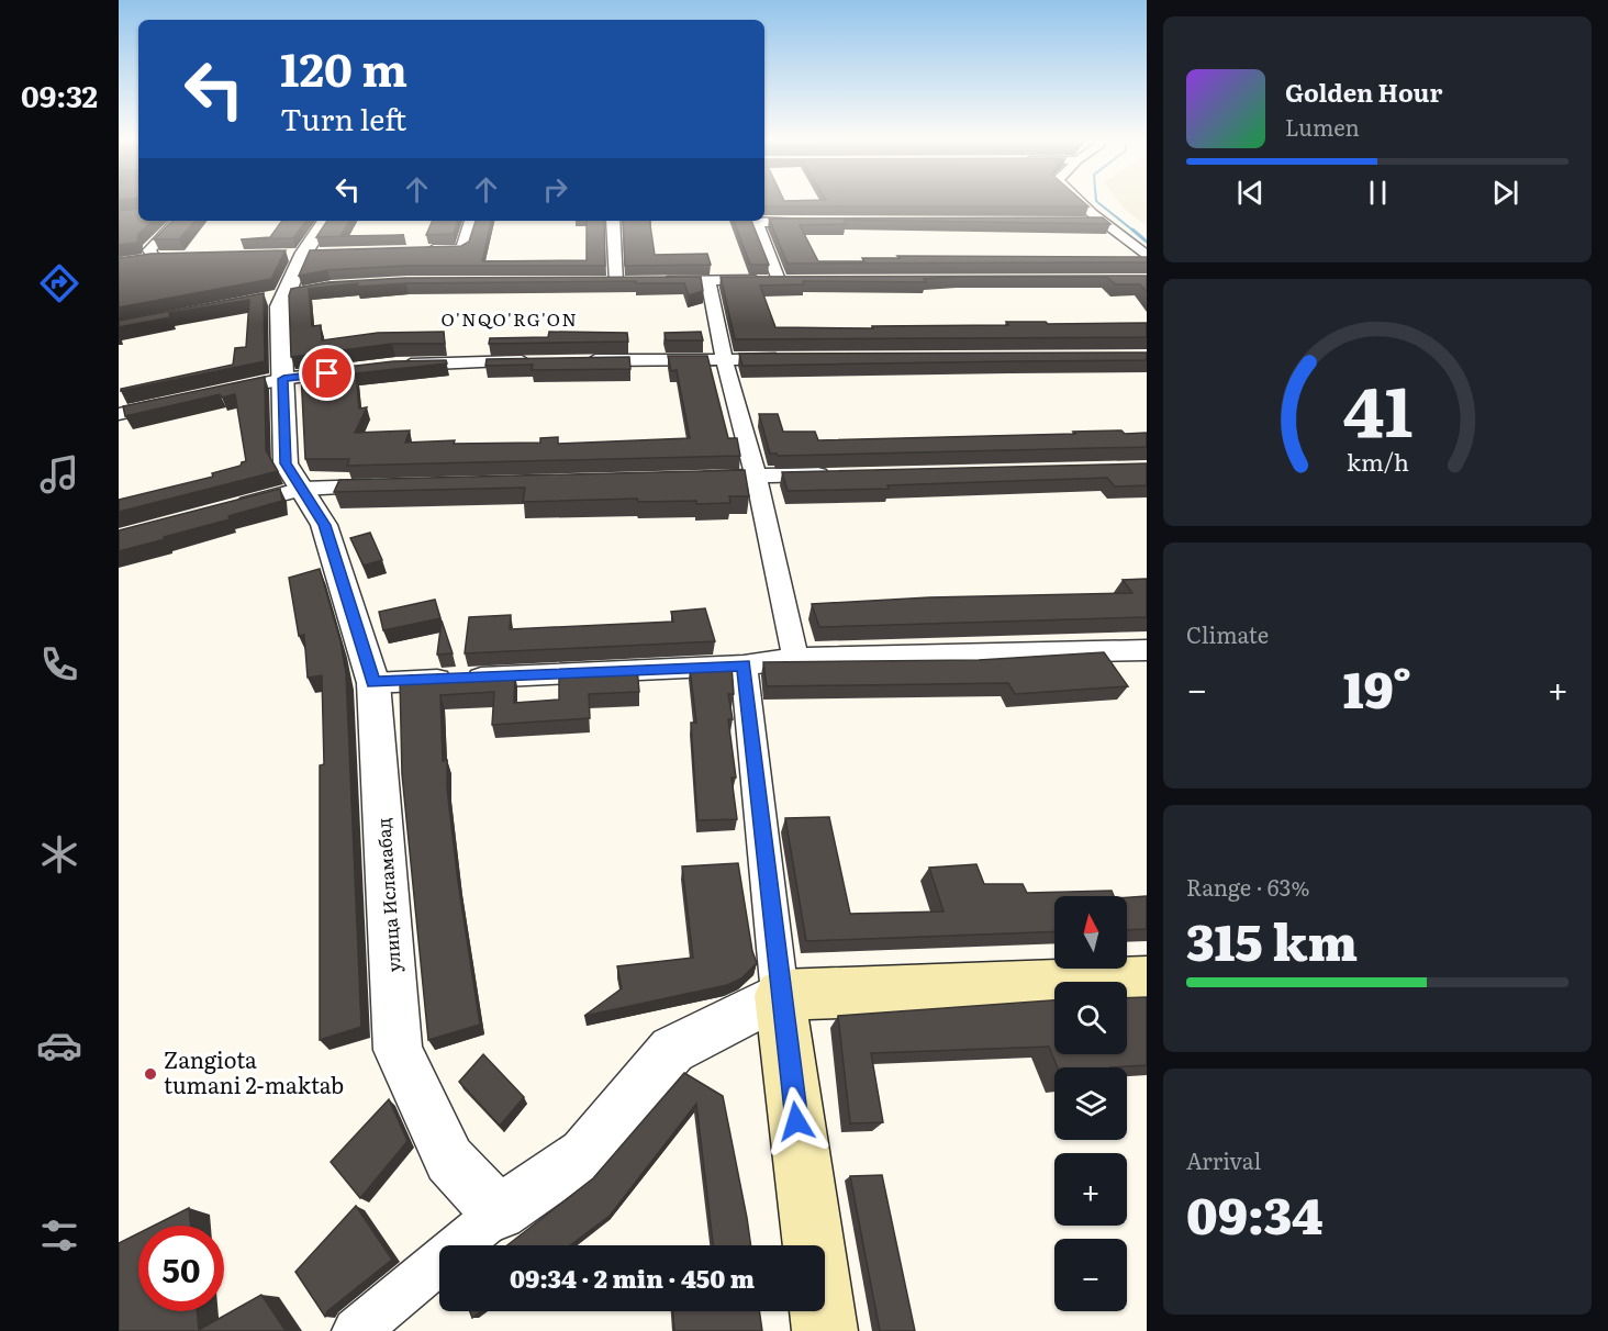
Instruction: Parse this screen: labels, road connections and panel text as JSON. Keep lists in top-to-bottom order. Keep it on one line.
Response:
{"streets":{"street":["улица Исламабад"]},"districts":["O'NQO'RG'ON"],"places":["Zangiota tumani 2-maktab"],"north":"top","page":{"tabs":"09:32","turn":["120 m","Turn left"],"song":["Golden Hour","Lumen"],"tile":["Climate",["Range · 63%","315 km"],["Arrival","09:34"]],"heat":["−","19°","+"],"map_buttons":["+","−"],"limit":"50","trip":"09:34 · 2 min · 450 m","gauge":["41","km/h"]}}
